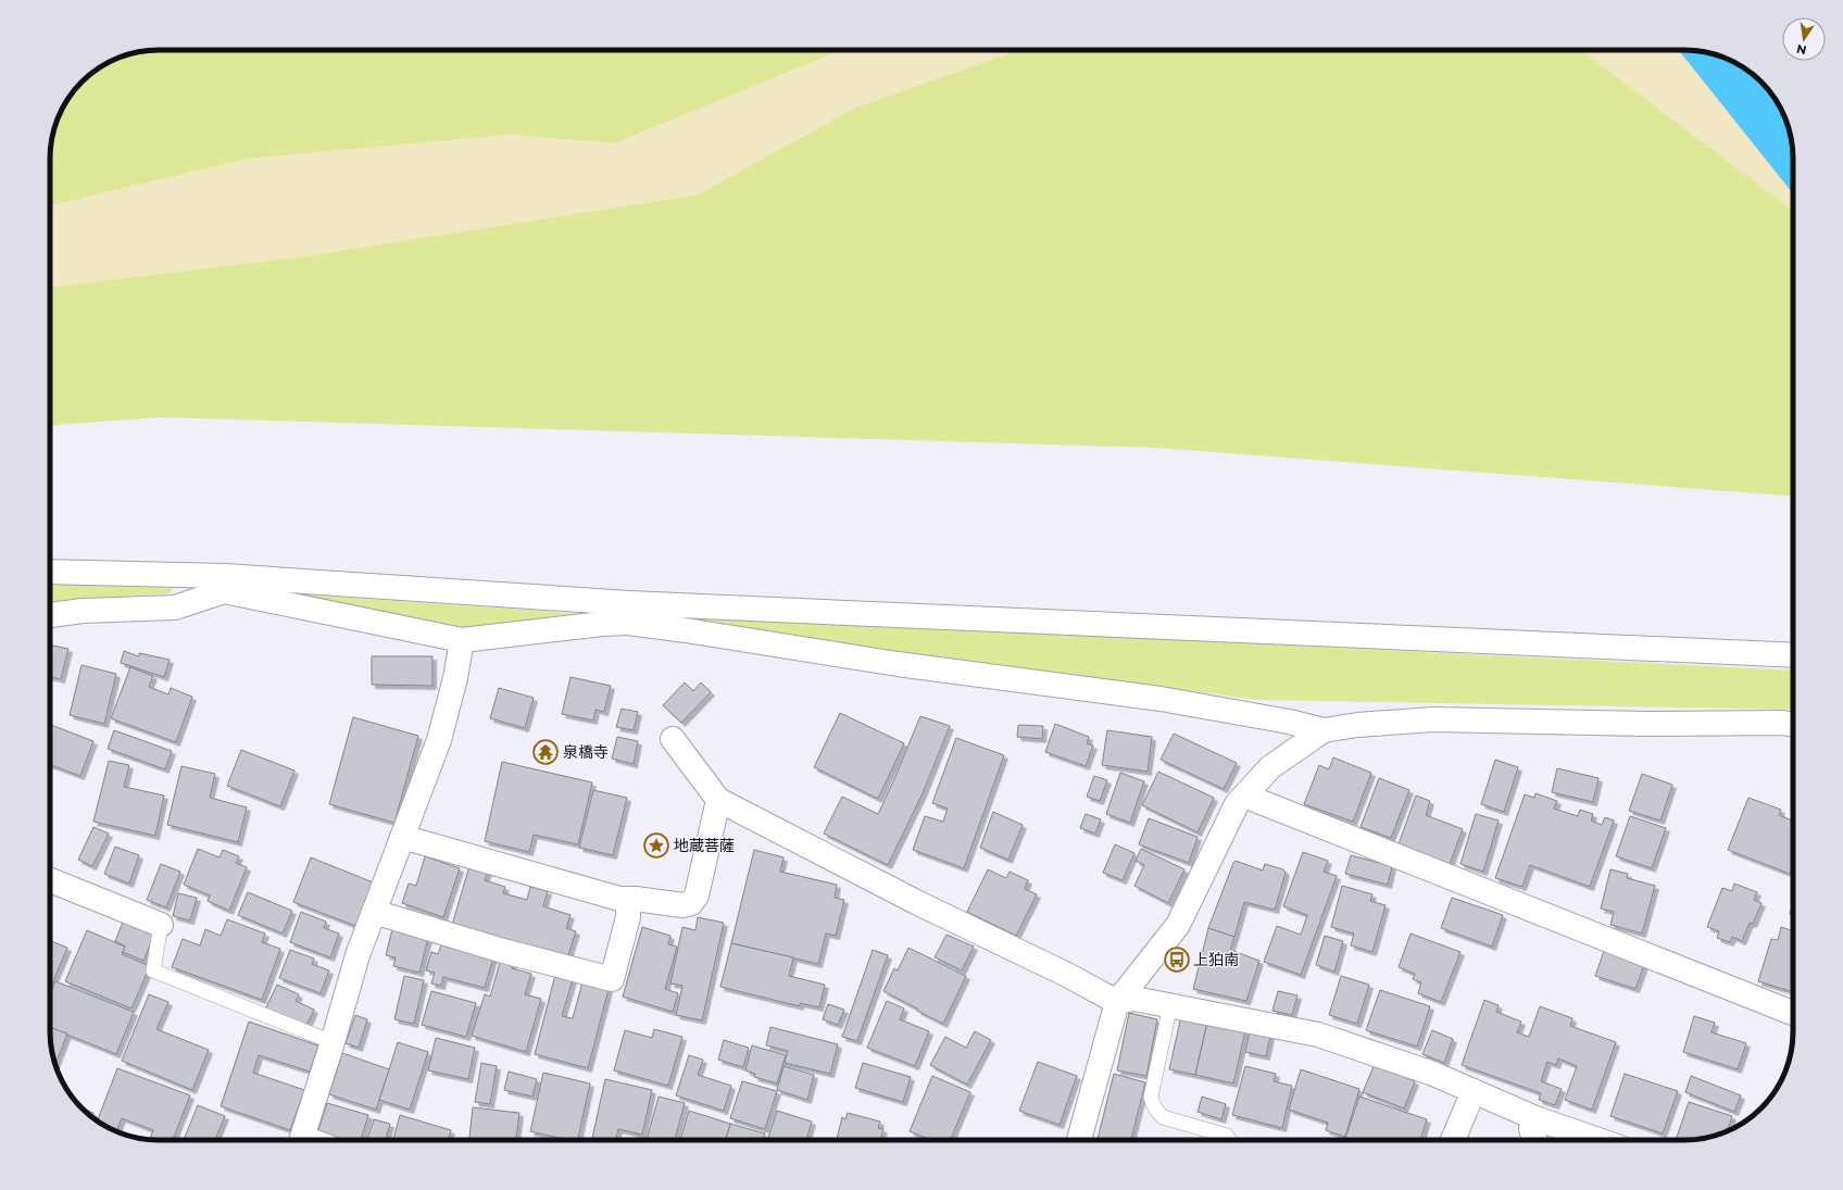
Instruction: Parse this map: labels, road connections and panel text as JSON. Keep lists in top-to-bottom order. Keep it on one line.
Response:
{"places":{"temple":["泉橋寺"],"place":["地蔵菩薩"],"bus stop":["上狛南"]},"north":"bottom"}
